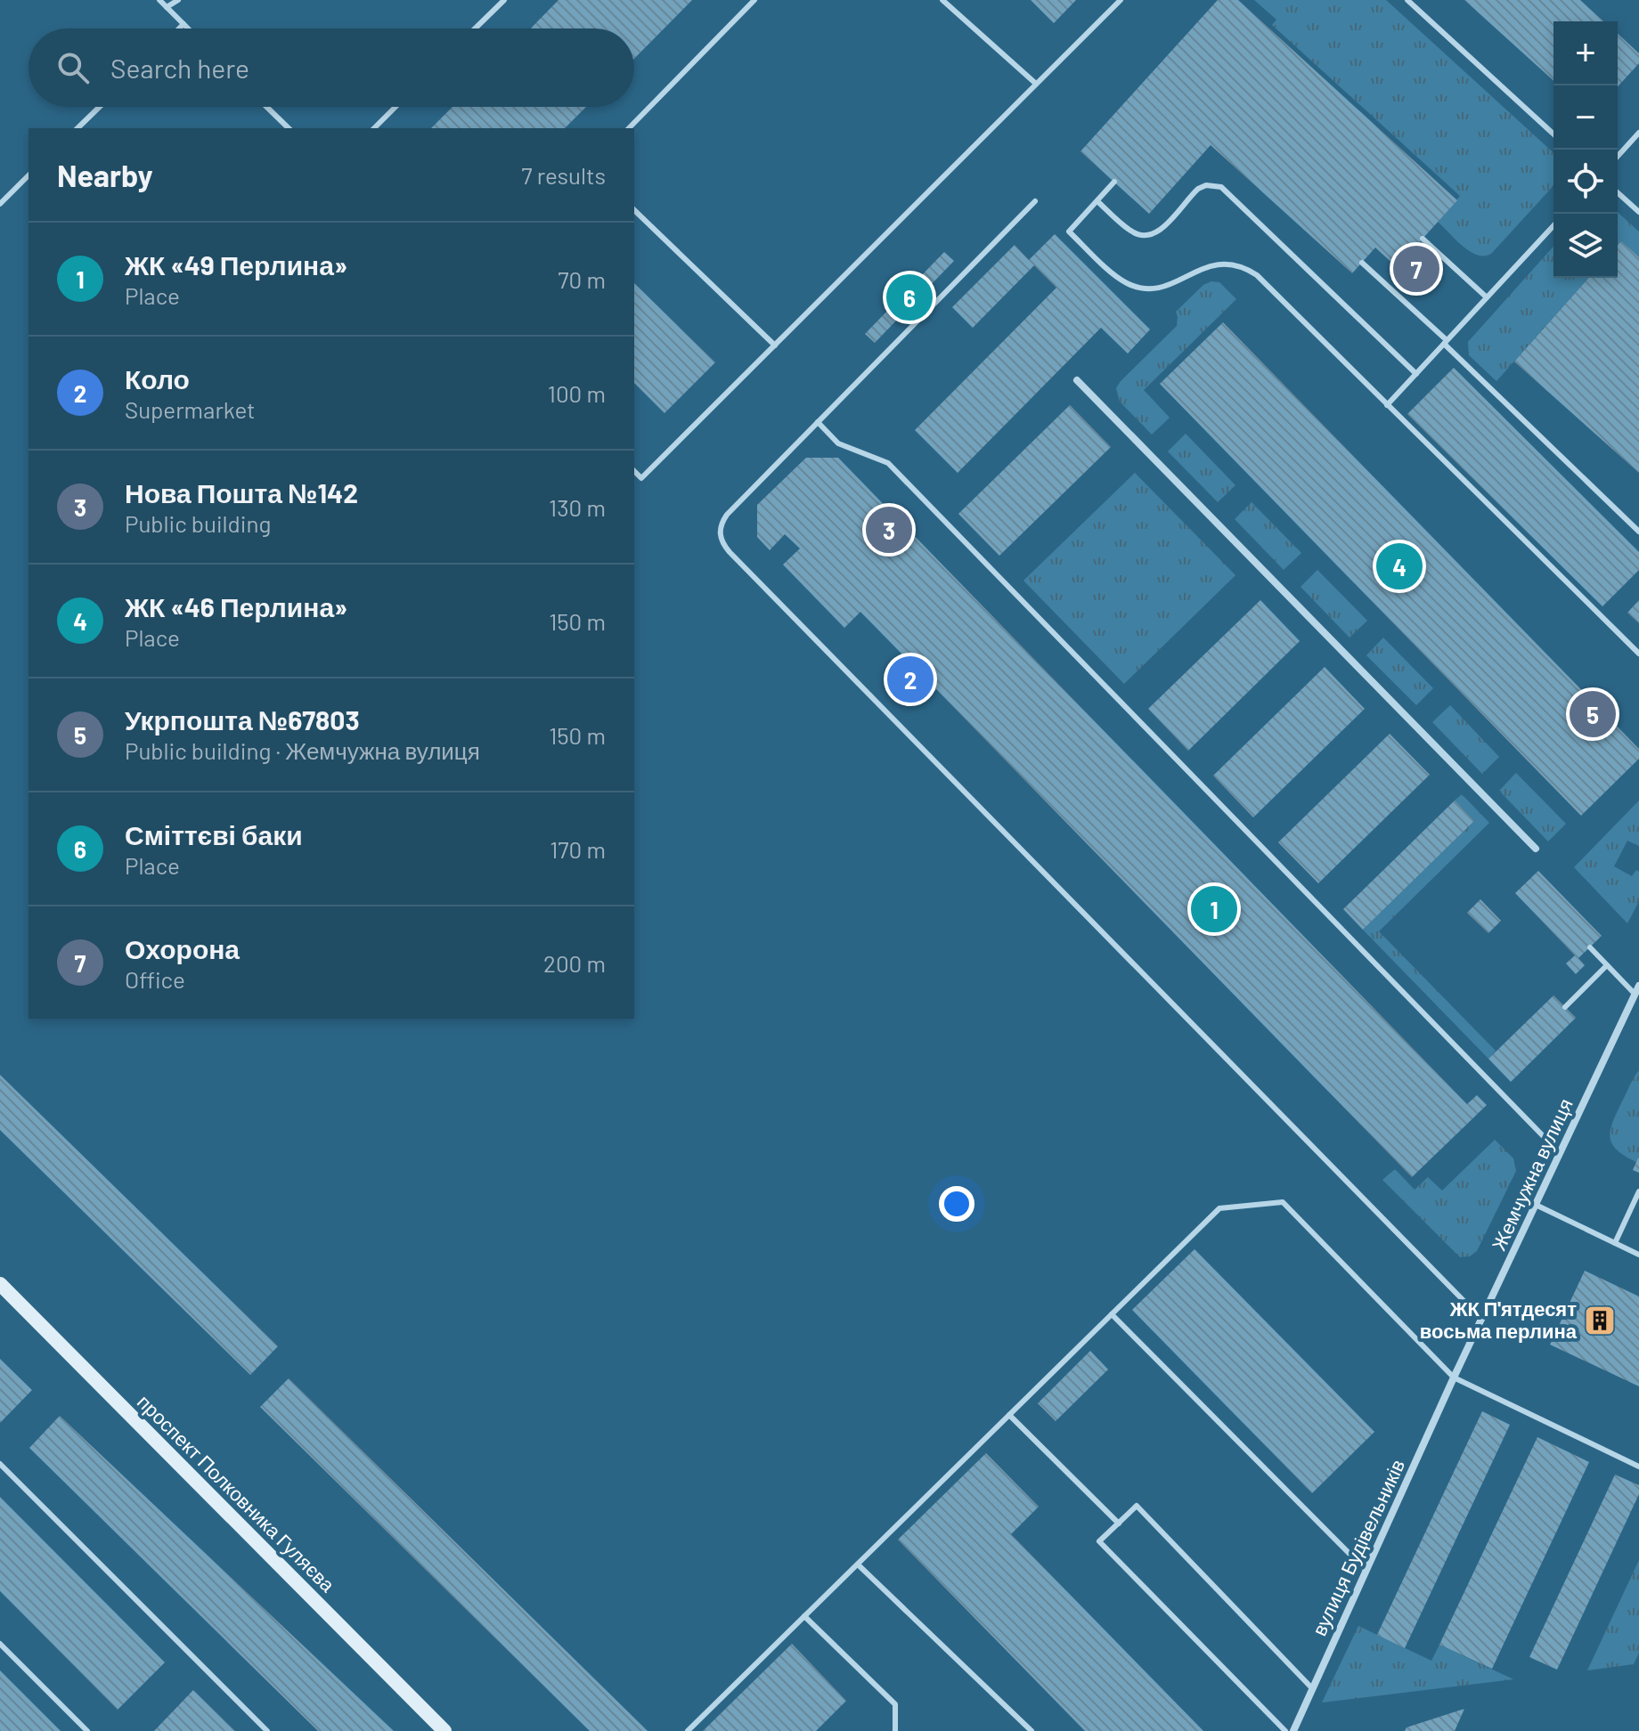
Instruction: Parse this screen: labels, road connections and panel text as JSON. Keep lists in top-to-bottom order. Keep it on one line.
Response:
{"streets":{"main road":["проспект Полковника Гуляєва"],"street":["Жемчужна вулиця","вулиця Будівельників"]},"crossings":[["Жемчужна вулиця","вулиця Будівельників"]],"places":{"building":["ЖК П'ятдесят восьма перлина"]},"page":{"map_buttons":["+","−"],"search":"Search here","heading":["Nearby","7 results"],"list":[{"mark":"1","name":"ЖК «49 Перлина»","note":"Place","value":"70 m"},{"mark":"2","name":"Коло","note":"Supermarket","value":"100 m"},{"mark":"3","name":"Нова Пошта №142","note":"Public building","value":"130 m"},{"mark":"4","name":"ЖК «46 Перлина»","note":"Place","value":"150 m"},{"mark":"5","name":"Укрпошта №67803","note":"Public building · Жемчужна вулиця","value":"150 m"},{"mark":"6","name":"Сміттєві баки","note":"Place","value":"170 m"},{"mark":"7","name":"Охорона","note":"Office","value":"200 m"}],"pins":["7","6","3","4","2","5","1"]}}
